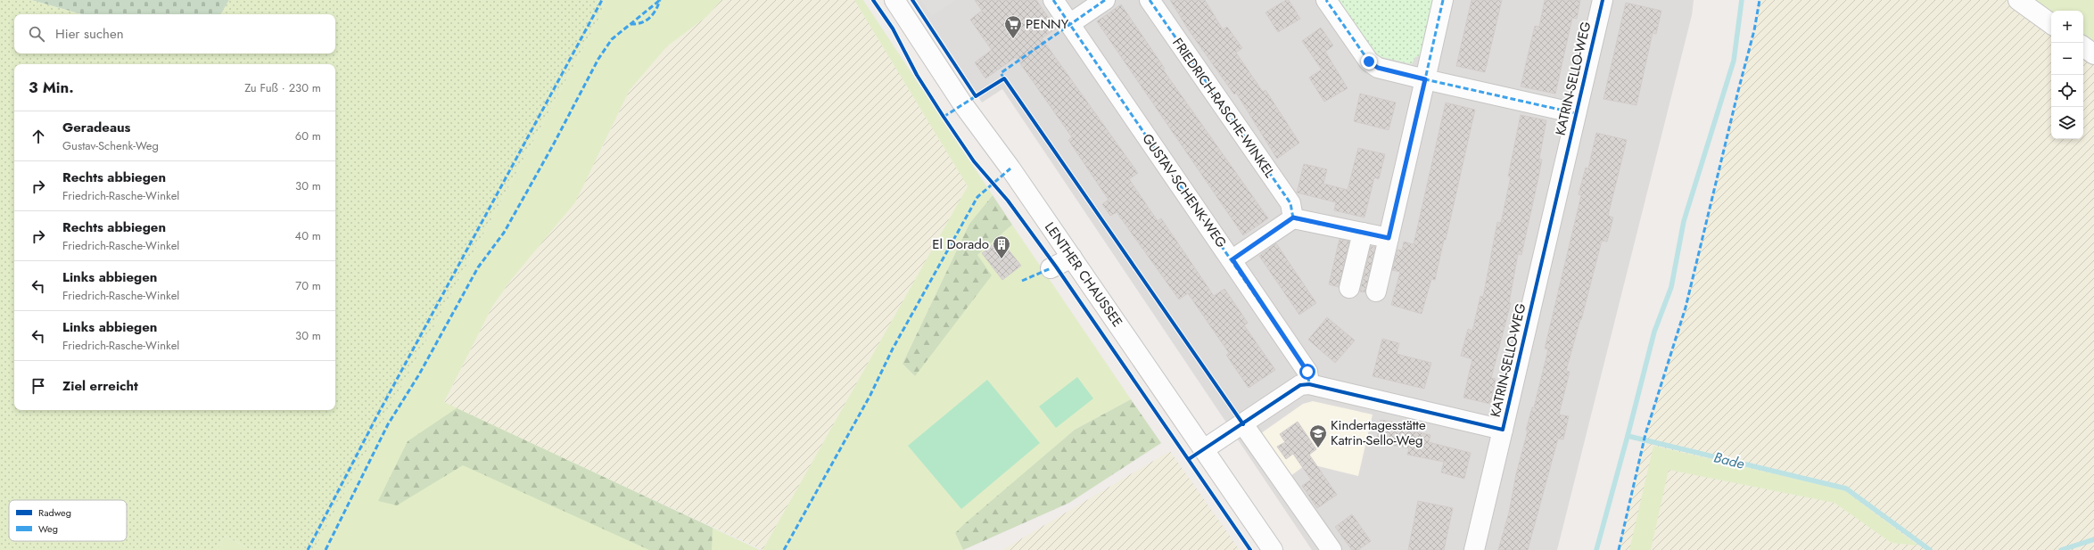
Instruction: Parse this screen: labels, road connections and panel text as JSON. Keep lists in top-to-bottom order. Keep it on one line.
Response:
{"streets":{"street":["KATRIN-SELLO-WEG","FRIEDRICH-RASCHE-WINKEL","GUSTAV-SCHENK-WEG","LENTHER CHAUSSEE"]},"crossings":[["KATRIN-SELLO-WEG","GUSTAV-SCHENK-WEG"]],"water":["Bade"],"places":{"supermarket":["PENNY"],"building":["El Dorado"],"school or university":["Kindertagesstätte Katrin-Sello-Weg"]},"legend":["Radweg","Weg"],"page":{"map_buttons":["+","−"],"search":"Hier suchen","heading":["3 Min.","Zu Fuß · 230 m"],"list":[["Geradeaus","Gustav-Schenk-Weg","60 m"],["Rechts abbiegen","Friedrich-Rasche-Winkel","30 m"],["Rechts abbiegen","Friedrich-Rasche-Winkel","40 m"],["Links abbiegen","Friedrich-Rasche-Winkel","70 m"],["Links abbiegen","Friedrich-Rasche-Winkel","30 m"],"Ziel erreicht"]}}
